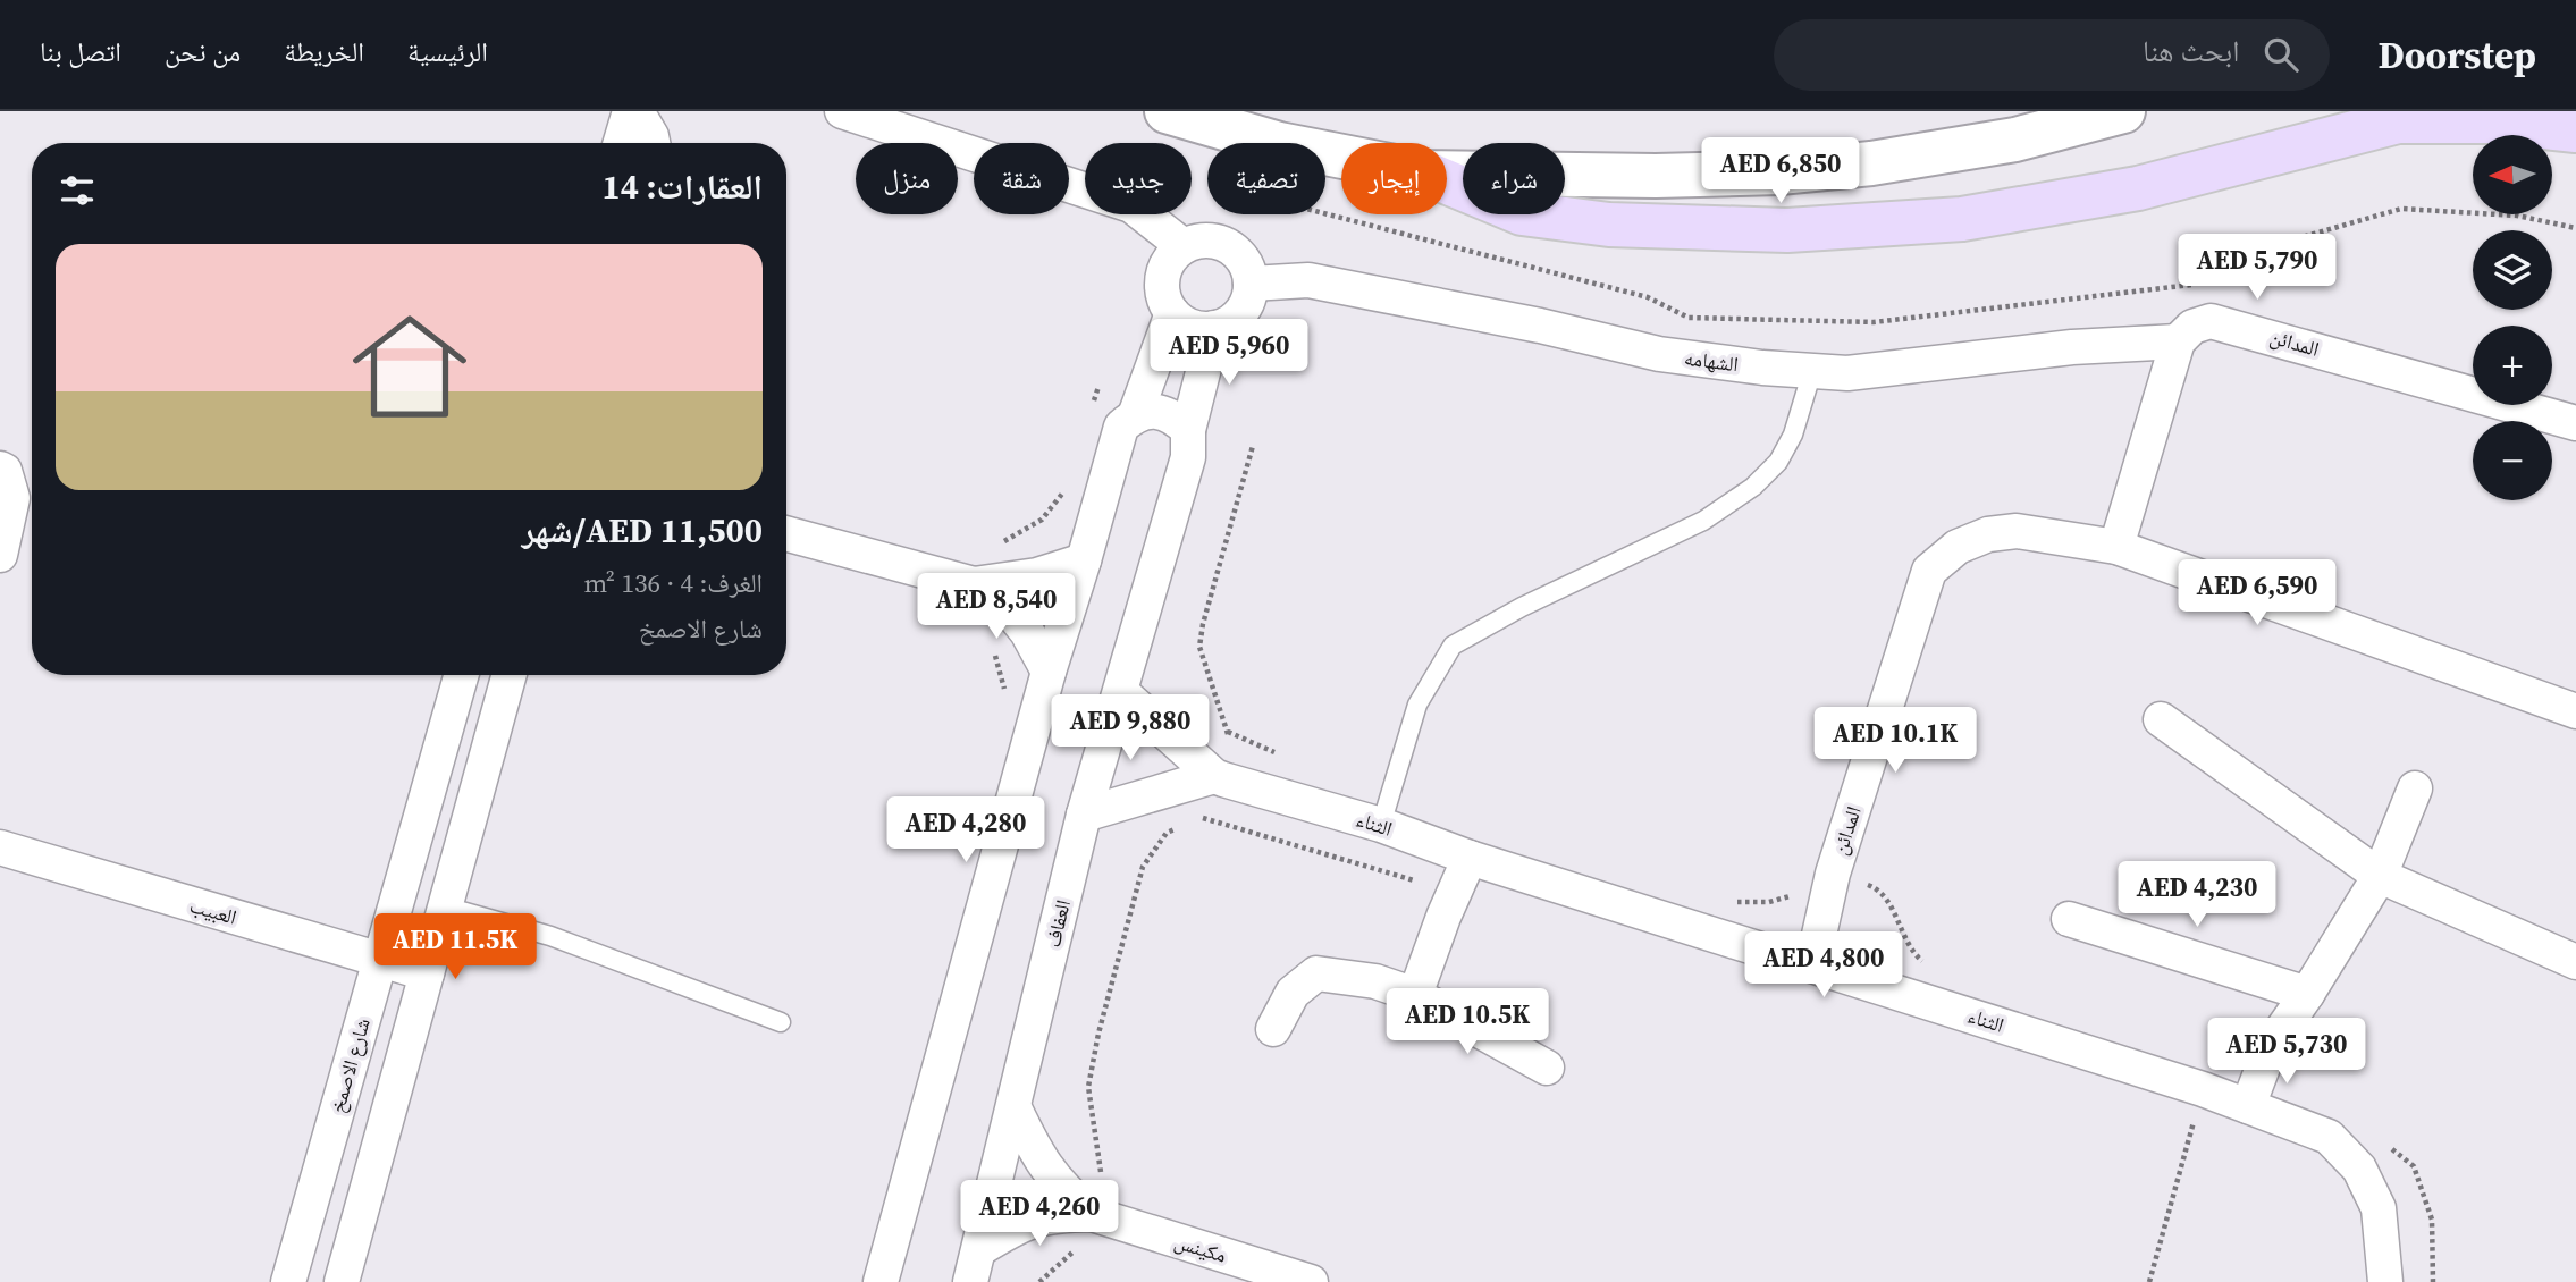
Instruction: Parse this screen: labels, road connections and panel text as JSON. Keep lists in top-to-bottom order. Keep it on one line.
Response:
{"streets":{"street":["المدائن","الشهامه","الثناء","العبيب","العفاف","شارع الاصمخ","مكينس"]},"crossings":[["المدائن","الشهامه"],["المدائن","الثناء"],["الشهامه","العفاف"],["الثناء","العفاف"],["العبيب","شارع الاصمخ"],["العفاف","مكينس"]],"north":"left","page":{"header":"Doorstep","search":"ابحث هنا","nav":["الرئيسية","الخريطة","من نحن","اتصل بنا"],"map_buttons":["+","−"],"price":["AED 6,850","AED 5,790","AED 5,960","AED 6,590","AED 8,540","AED 9,880","AED 10.1K","AED 4,280","AED 4,230","AED 11.5K","AED 4,800","AED 10.5K","AED 5,730","AED 4,260"],"chip":["شراء","إيجار","تصفية","جديد","شقة","منزل"],"heading":"العقارات: 14","list":[{"name":"AED 11,500/شهر","note":"الغرف: 4 · 136 m² · شارع الاصمخ"}]}}
